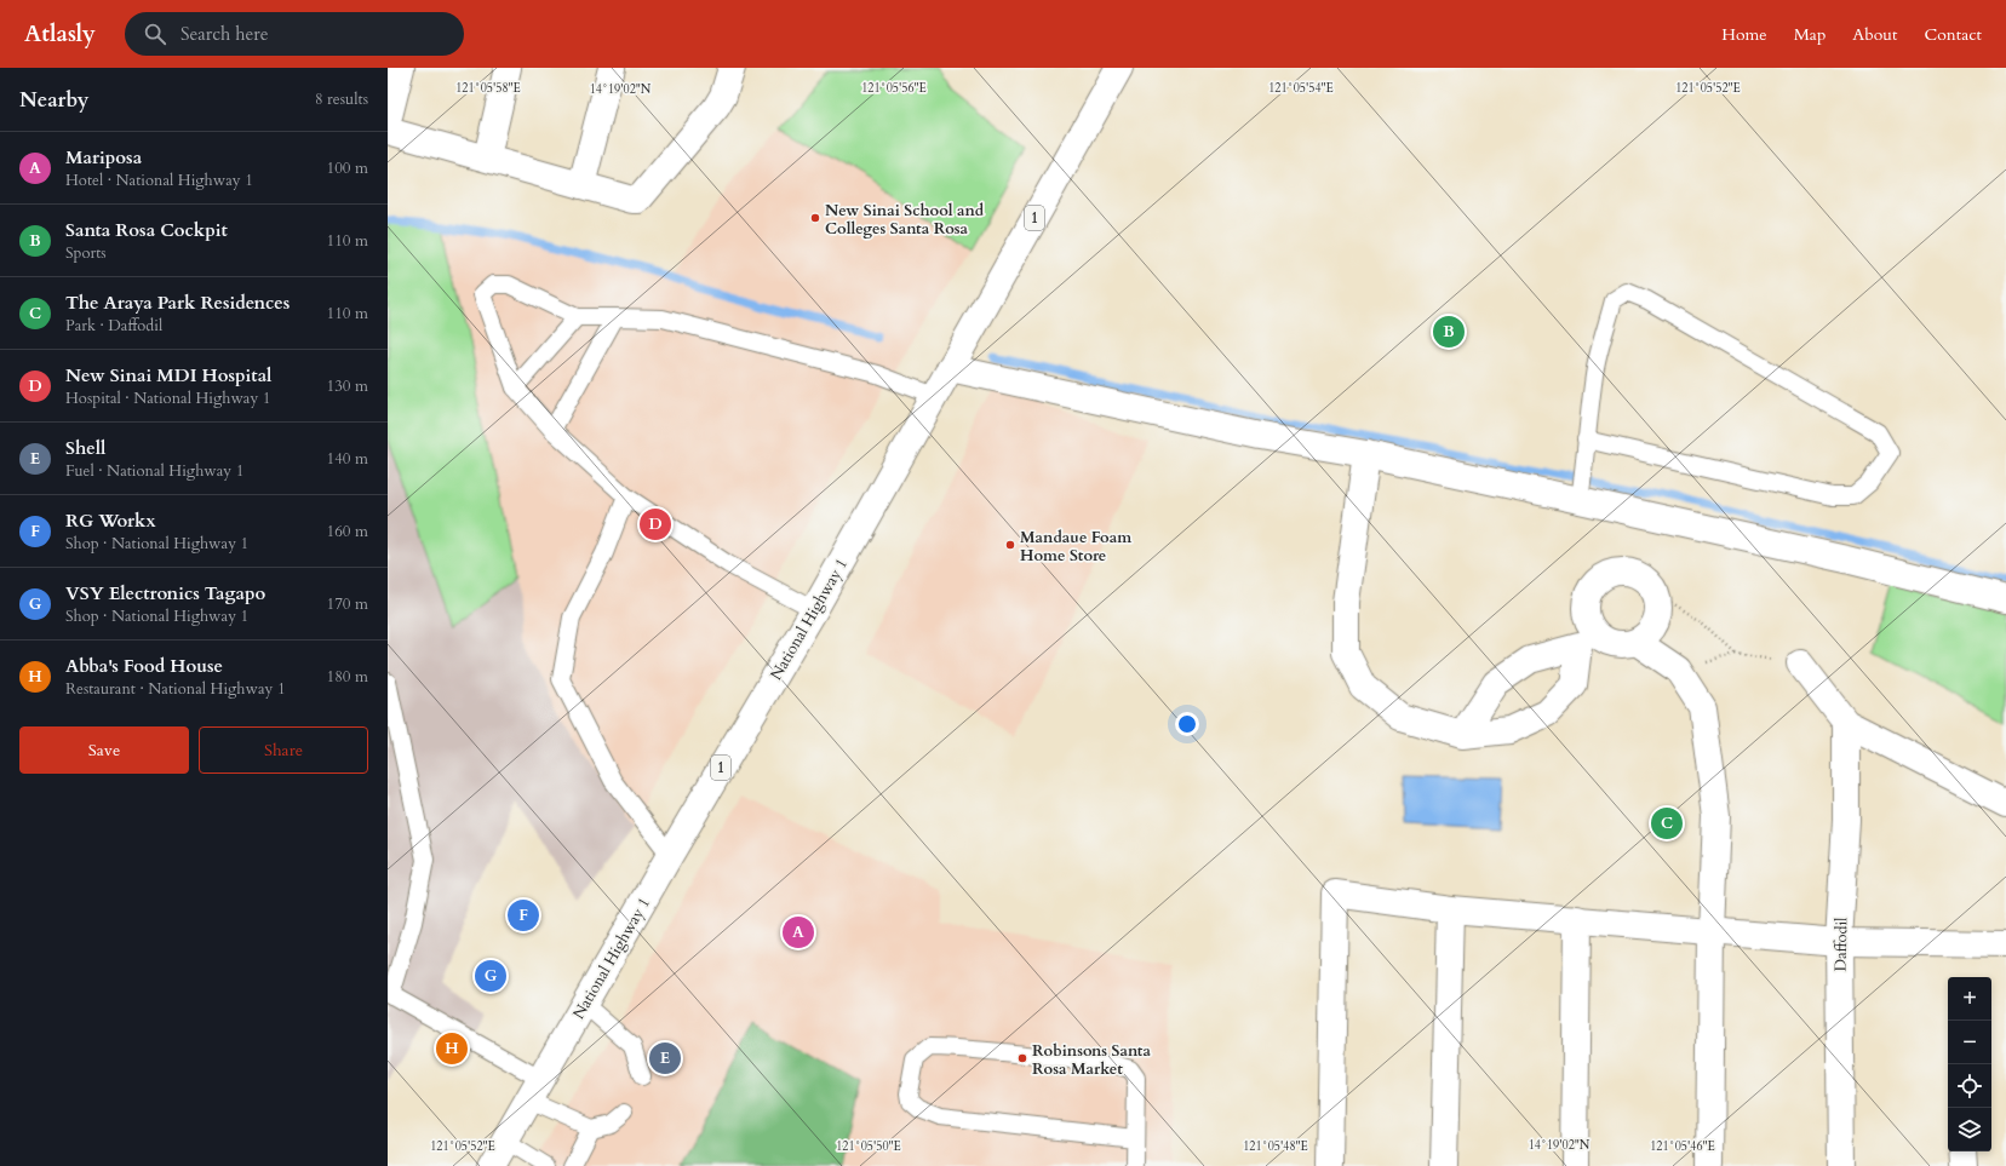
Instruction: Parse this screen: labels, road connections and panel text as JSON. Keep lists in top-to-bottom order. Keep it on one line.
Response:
{"streets":{"main road":["1","National Highway 1","Daffodil"]},"places":["New Sinai School and Colleges Santa Rosa","Mandaue Foam Home Store","Robinsons Santa Rosa Market"],"page":{"header":"Atlasly","search":"Search here","nav":["Home","Map","About","Contact"],"heading":["Nearby","8 results"],"list":[{"mark":"A","name":"Mariposa","note":"Hotel · National Highway 1","value":"100 m"},{"mark":"B","name":"Santa Rosa Cockpit","note":"Sports","value":"110 m"},{"mark":"C","name":"The Araya Park Residences","note":"Park · Daffodil","value":"110 m"},{"mark":"D","name":"New Sinai MDI Hospital","note":"Hospital · National Highway 1","value":"130 m"},{"mark":"E","name":"Shell","note":"Fuel · National Highway 1","value":"140 m"},{"mark":"F","name":"RG Workx","note":"Shop · National Highway 1","value":"160 m"},{"mark":"G","name":"VSY Electronics Tagapo","note":"Shop · National Highway 1","value":"170 m"},{"mark":"H","name":"Abba's Food House","note":"Restaurant · National Highway 1","value":"180 m"}],"pins":["B","D","C","F","A","G","H","E"],"buttons":["Save","Share"],"map_buttons":["+","−"]},"coordinates":["121°05'58\"E","121°05'56\"E","121°05'54\"E","121°05'52\"E","14°19'02\"N","121°05'50\"E","121°05'48\"E","121°05'46\"E"]}
